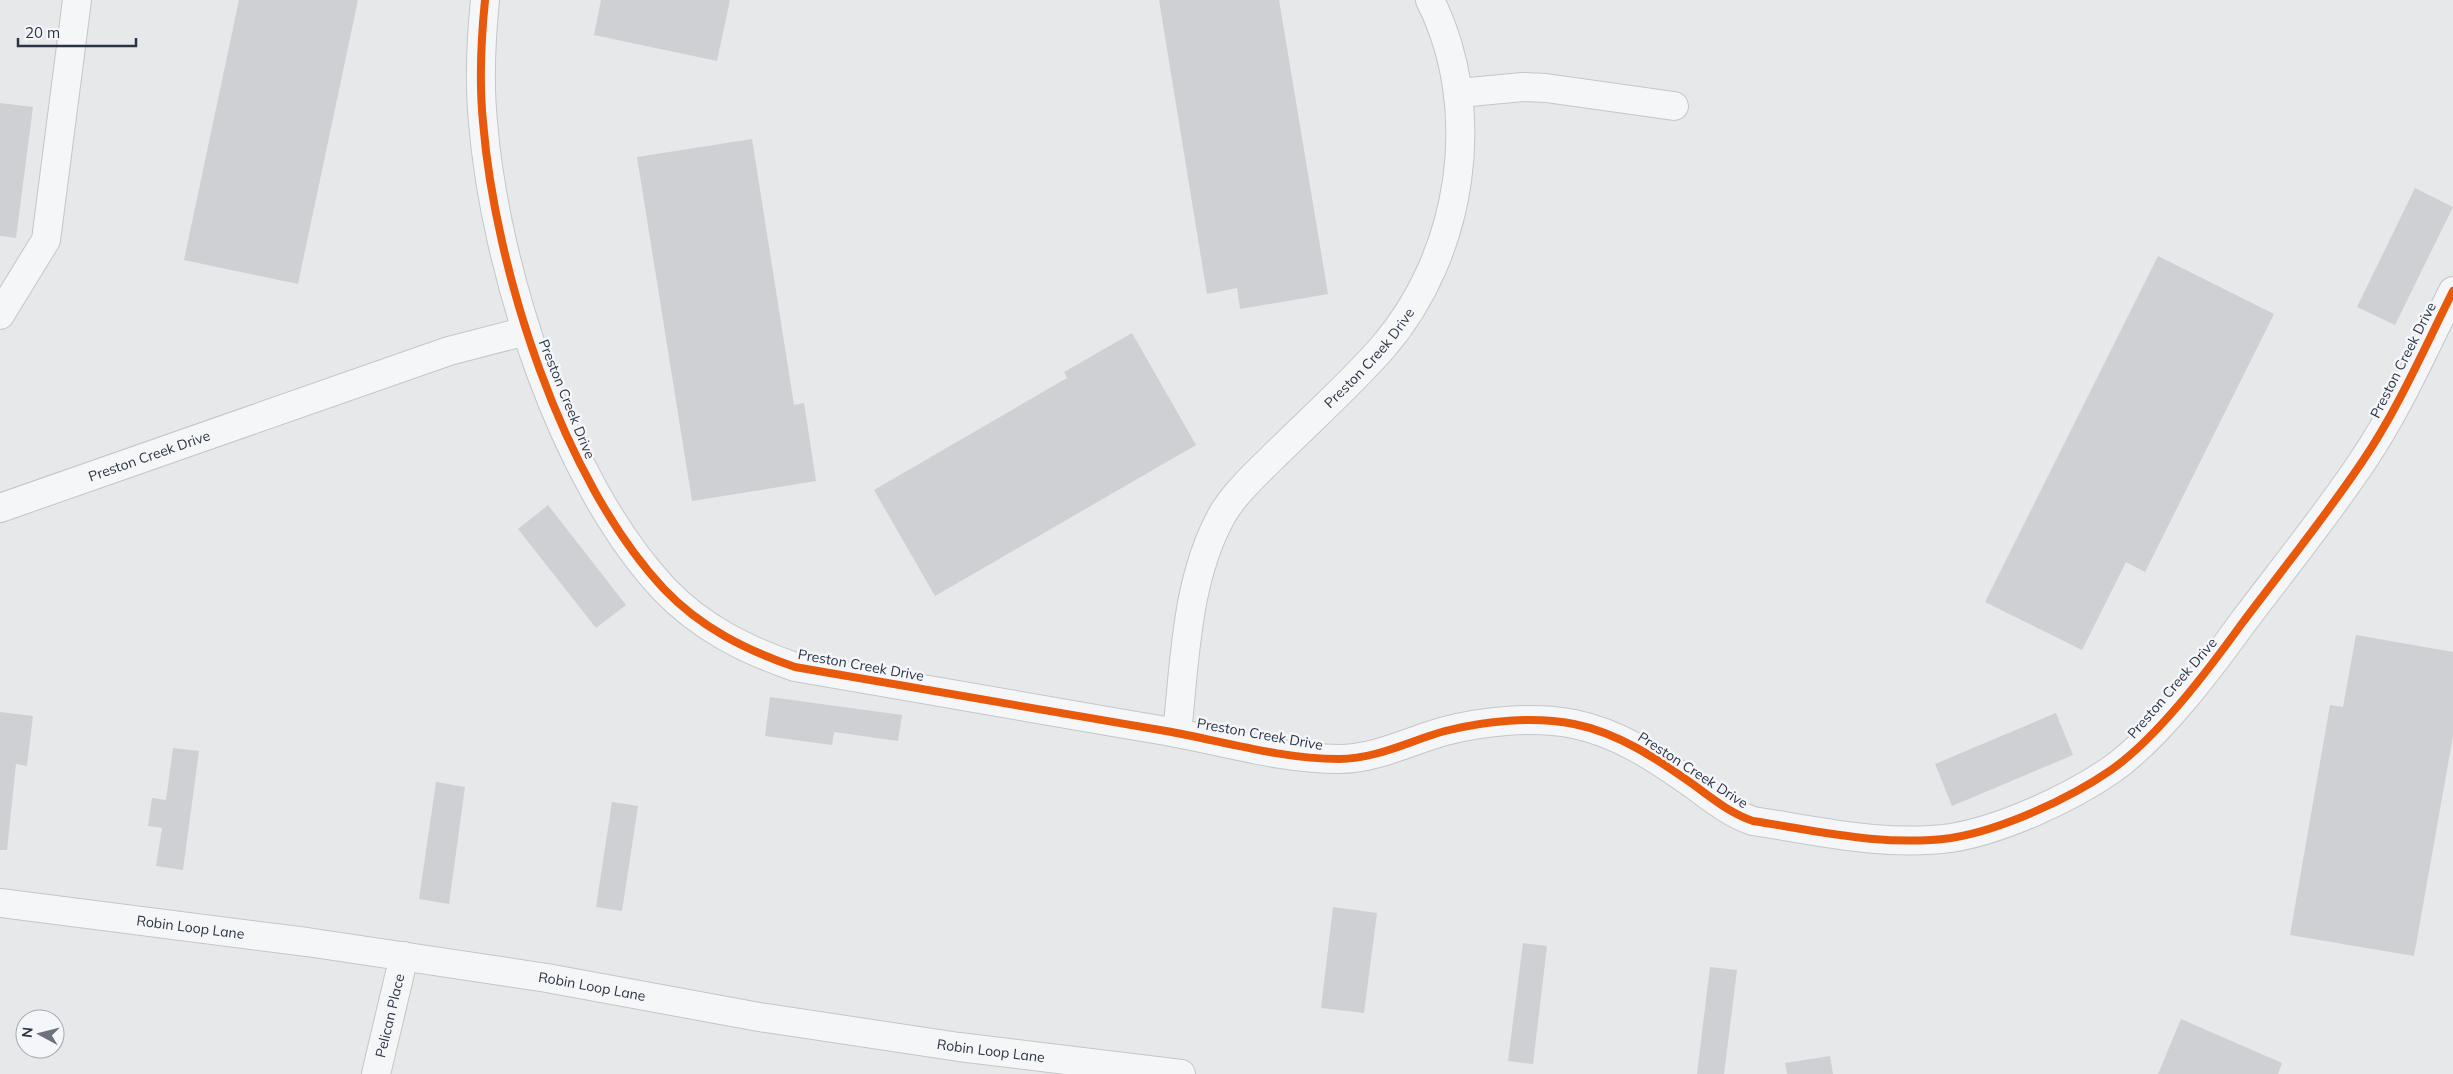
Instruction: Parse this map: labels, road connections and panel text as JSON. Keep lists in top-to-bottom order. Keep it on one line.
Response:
{"streets":{"street":["Preston Creek Drive","Robin Loop Lane","Pelican Place"]},"crossings":[["Robin Loop Lane","Pelican Place"]],"scale_bar":"20 m","north":"left"}
